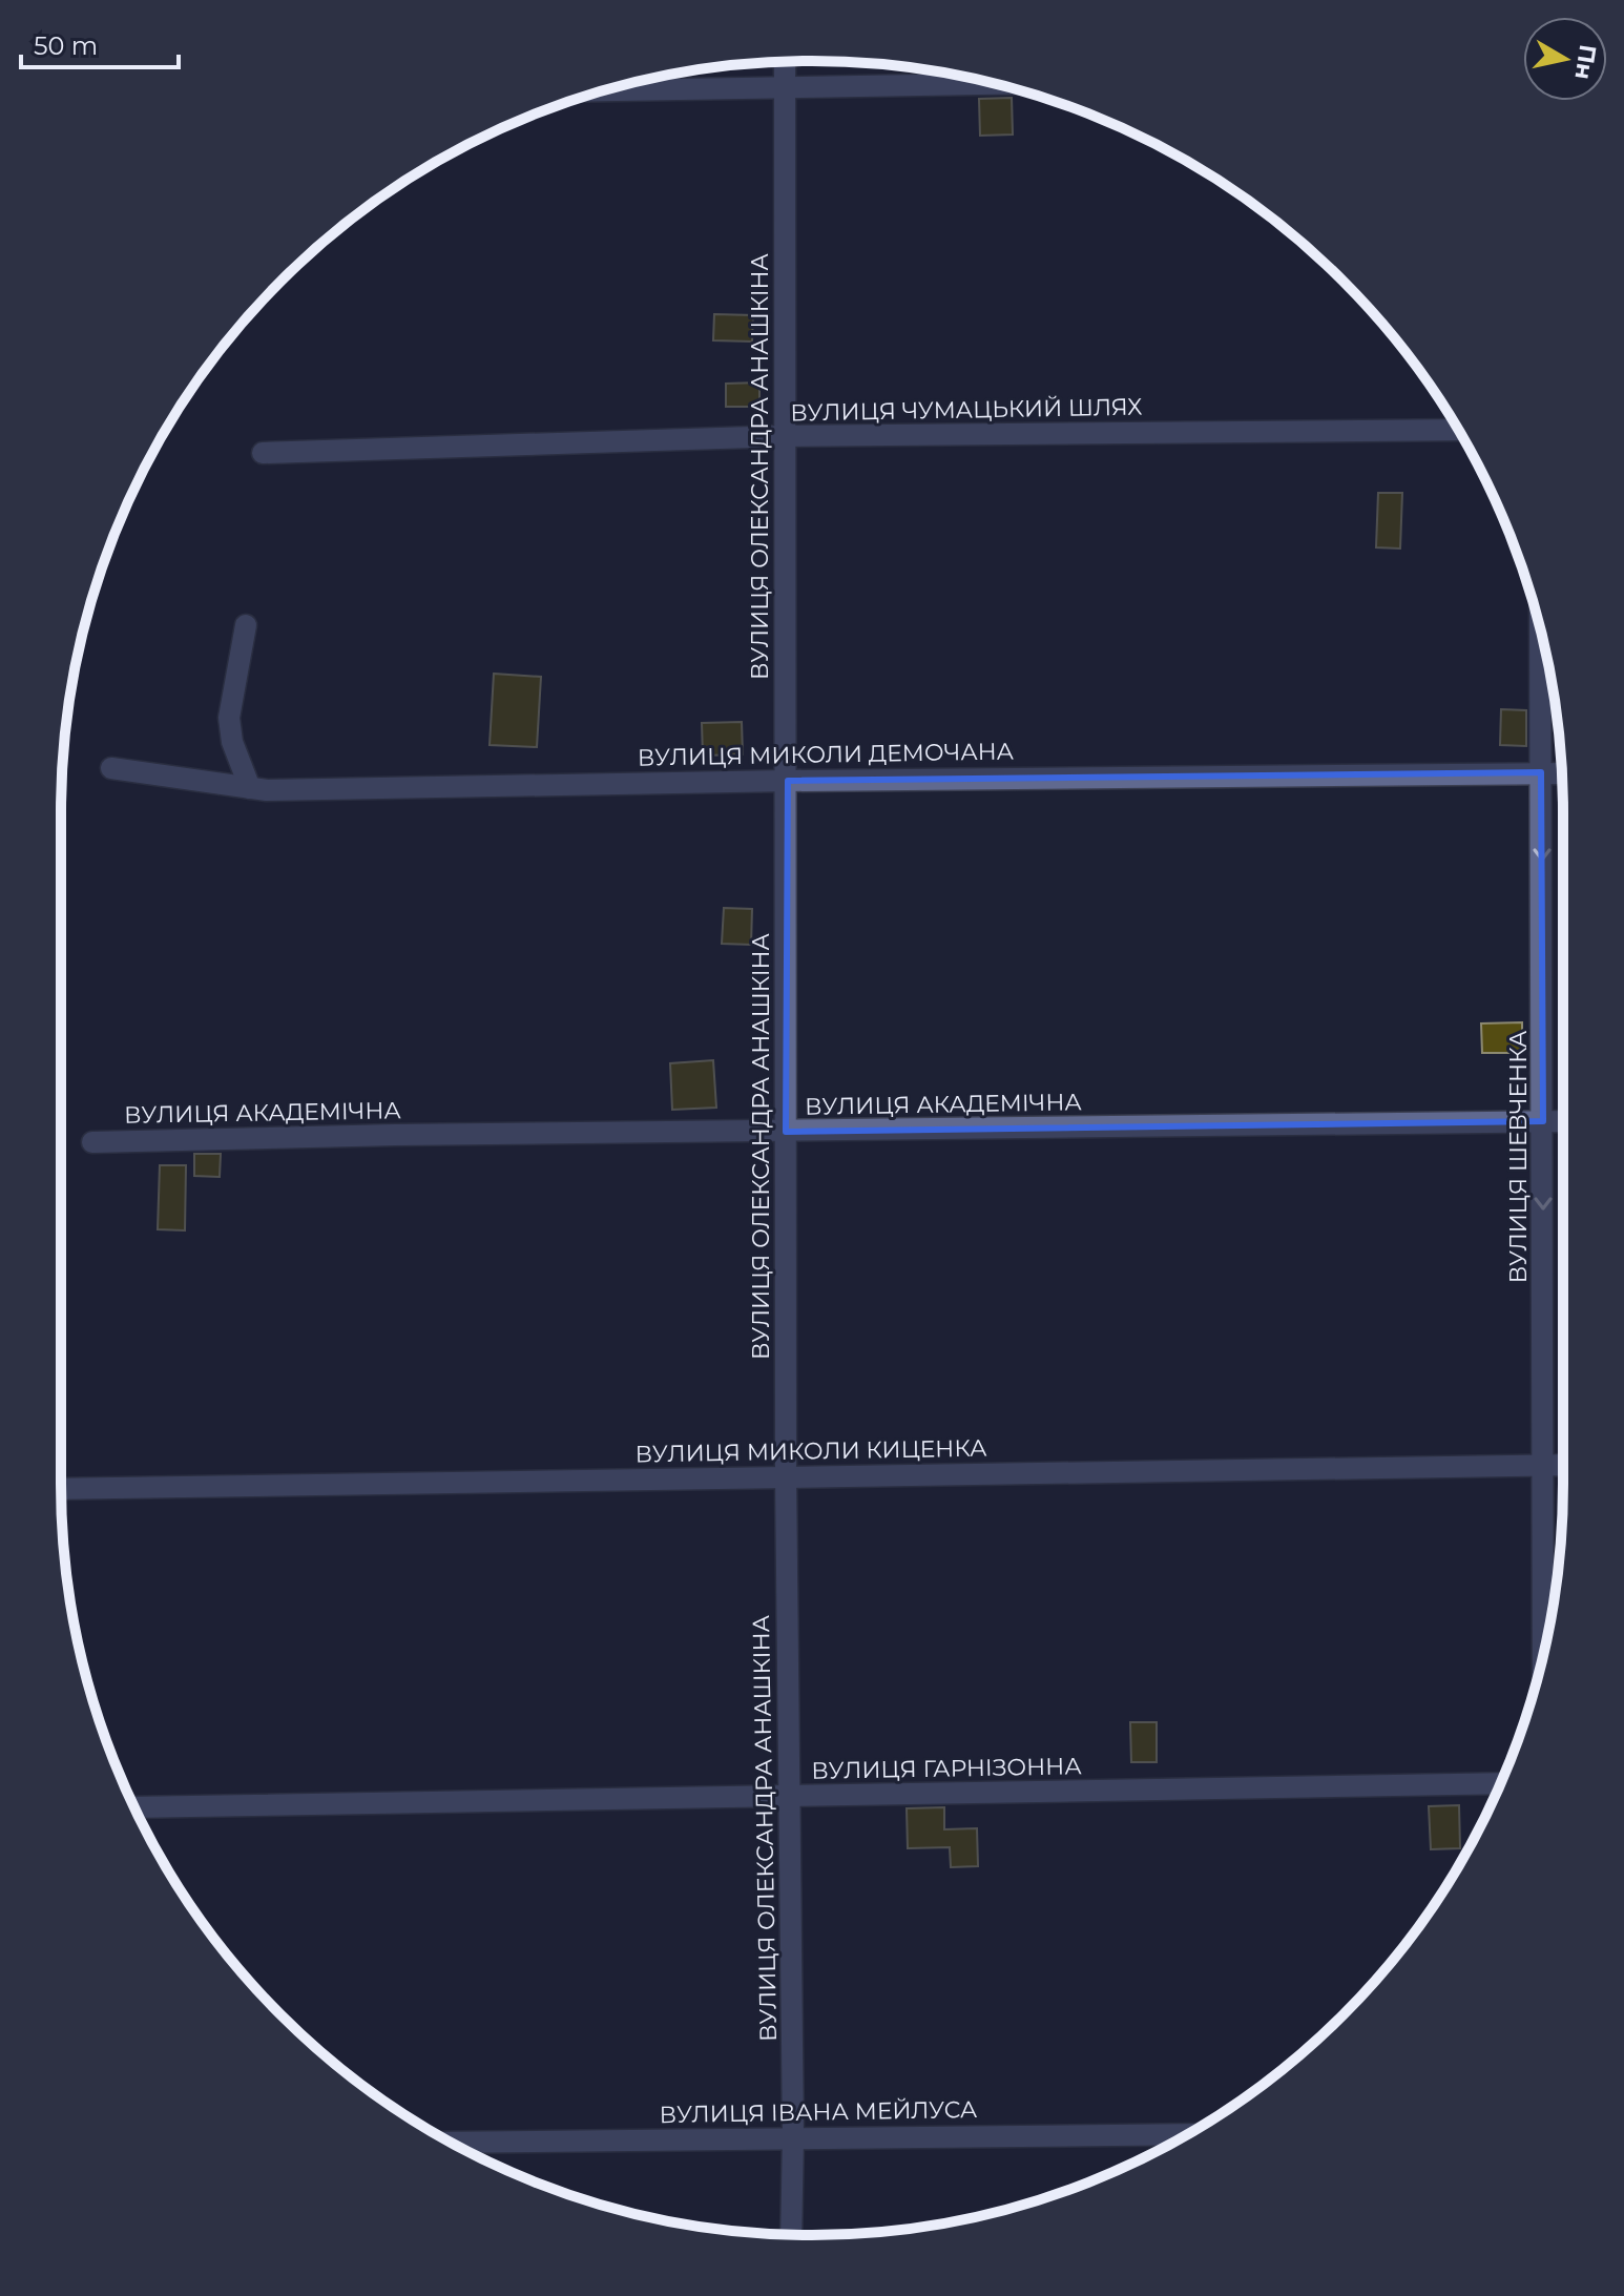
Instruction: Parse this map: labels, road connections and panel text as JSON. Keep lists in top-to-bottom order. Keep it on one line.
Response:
{"streets":{"street":["ВУЛИЦЯ ЧУМАЦЬКИЙ ШЛЯХ","ВУЛИЦЯ ОЛЕКСАНДРА АНАШКІНА","ВУЛИЦЯ МИКОЛИ ДЕМОЧАНА","ВУЛИЦЯ АКАДЕМІЧНА","ВУЛИЦЯ ШЕВЧЕНКА","ВУЛИЦЯ МИКОЛИ КИЦЕНКА","ВУЛИЦЯ ГАРНІЗОННА","ВУЛИЦЯ ІВАНА МЕЙЛУСА"]},"crossings":[["ВУЛИЦЯ ЧУМАЦЬКИЙ ШЛЯХ","ВУЛИЦЯ ОЛЕКСАНДРА АНАШКІНА"],["ВУЛИЦЯ ОЛЕКСАНДРА АНАШКІНА","ВУЛИЦЯ МИКОЛИ ДЕМОЧАНА"],["ВУЛИЦЯ ОЛЕКСАНДРА АНАШКІНА","ВУЛИЦЯ АКАДЕМІЧНА"],["ВУЛИЦЯ ОЛЕКСАНДРА АНАШКІНА","ВУЛИЦЯ МИКОЛИ КИЦЕНКА"],["ВУЛИЦЯ ОЛЕКСАНДРА АНАШКІНА","ВУЛИЦЯ ГАРНІЗОННА"],["ВУЛИЦЯ ОЛЕКСАНДРА АНАШКІНА","ВУЛИЦЯ ІВАНА МЕЙЛУСА"],["ВУЛИЦЯ МИКОЛИ ДЕМОЧАНА","ВУЛИЦЯ ШЕВЧЕНКА"],["ВУЛИЦЯ АКАДЕМІЧНА","ВУЛИЦЯ ШЕВЧЕНКА"],["ВУЛИЦЯ ШЕВЧЕНКА","ВУЛИЦЯ МИКОЛИ КИЦЕНКА"]],"one_way":["ВУЛИЦЯ ШЕВЧЕНКА"],"scale_bar":"50 m","north":"right"}
